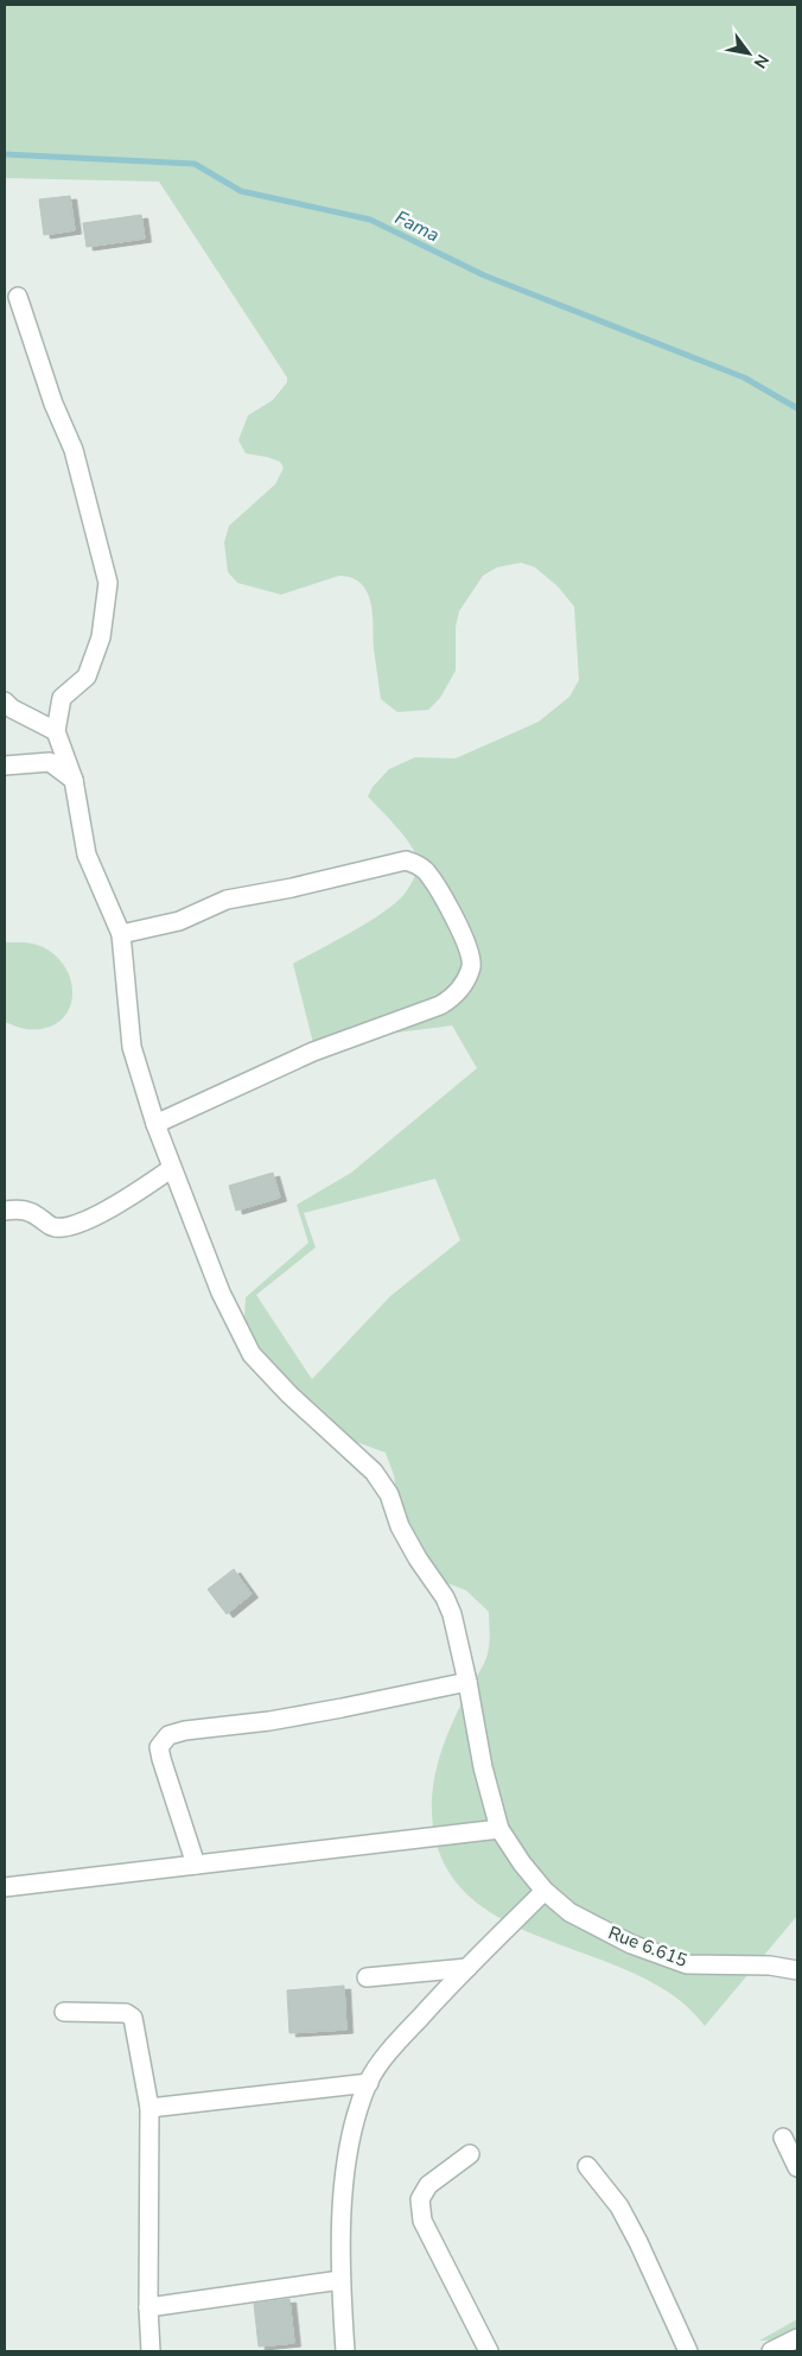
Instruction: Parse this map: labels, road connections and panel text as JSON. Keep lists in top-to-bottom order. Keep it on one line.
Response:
{"streets":{"street":["Rue 6.615"]},"water":["Fama"],"north":"bottom right"}
